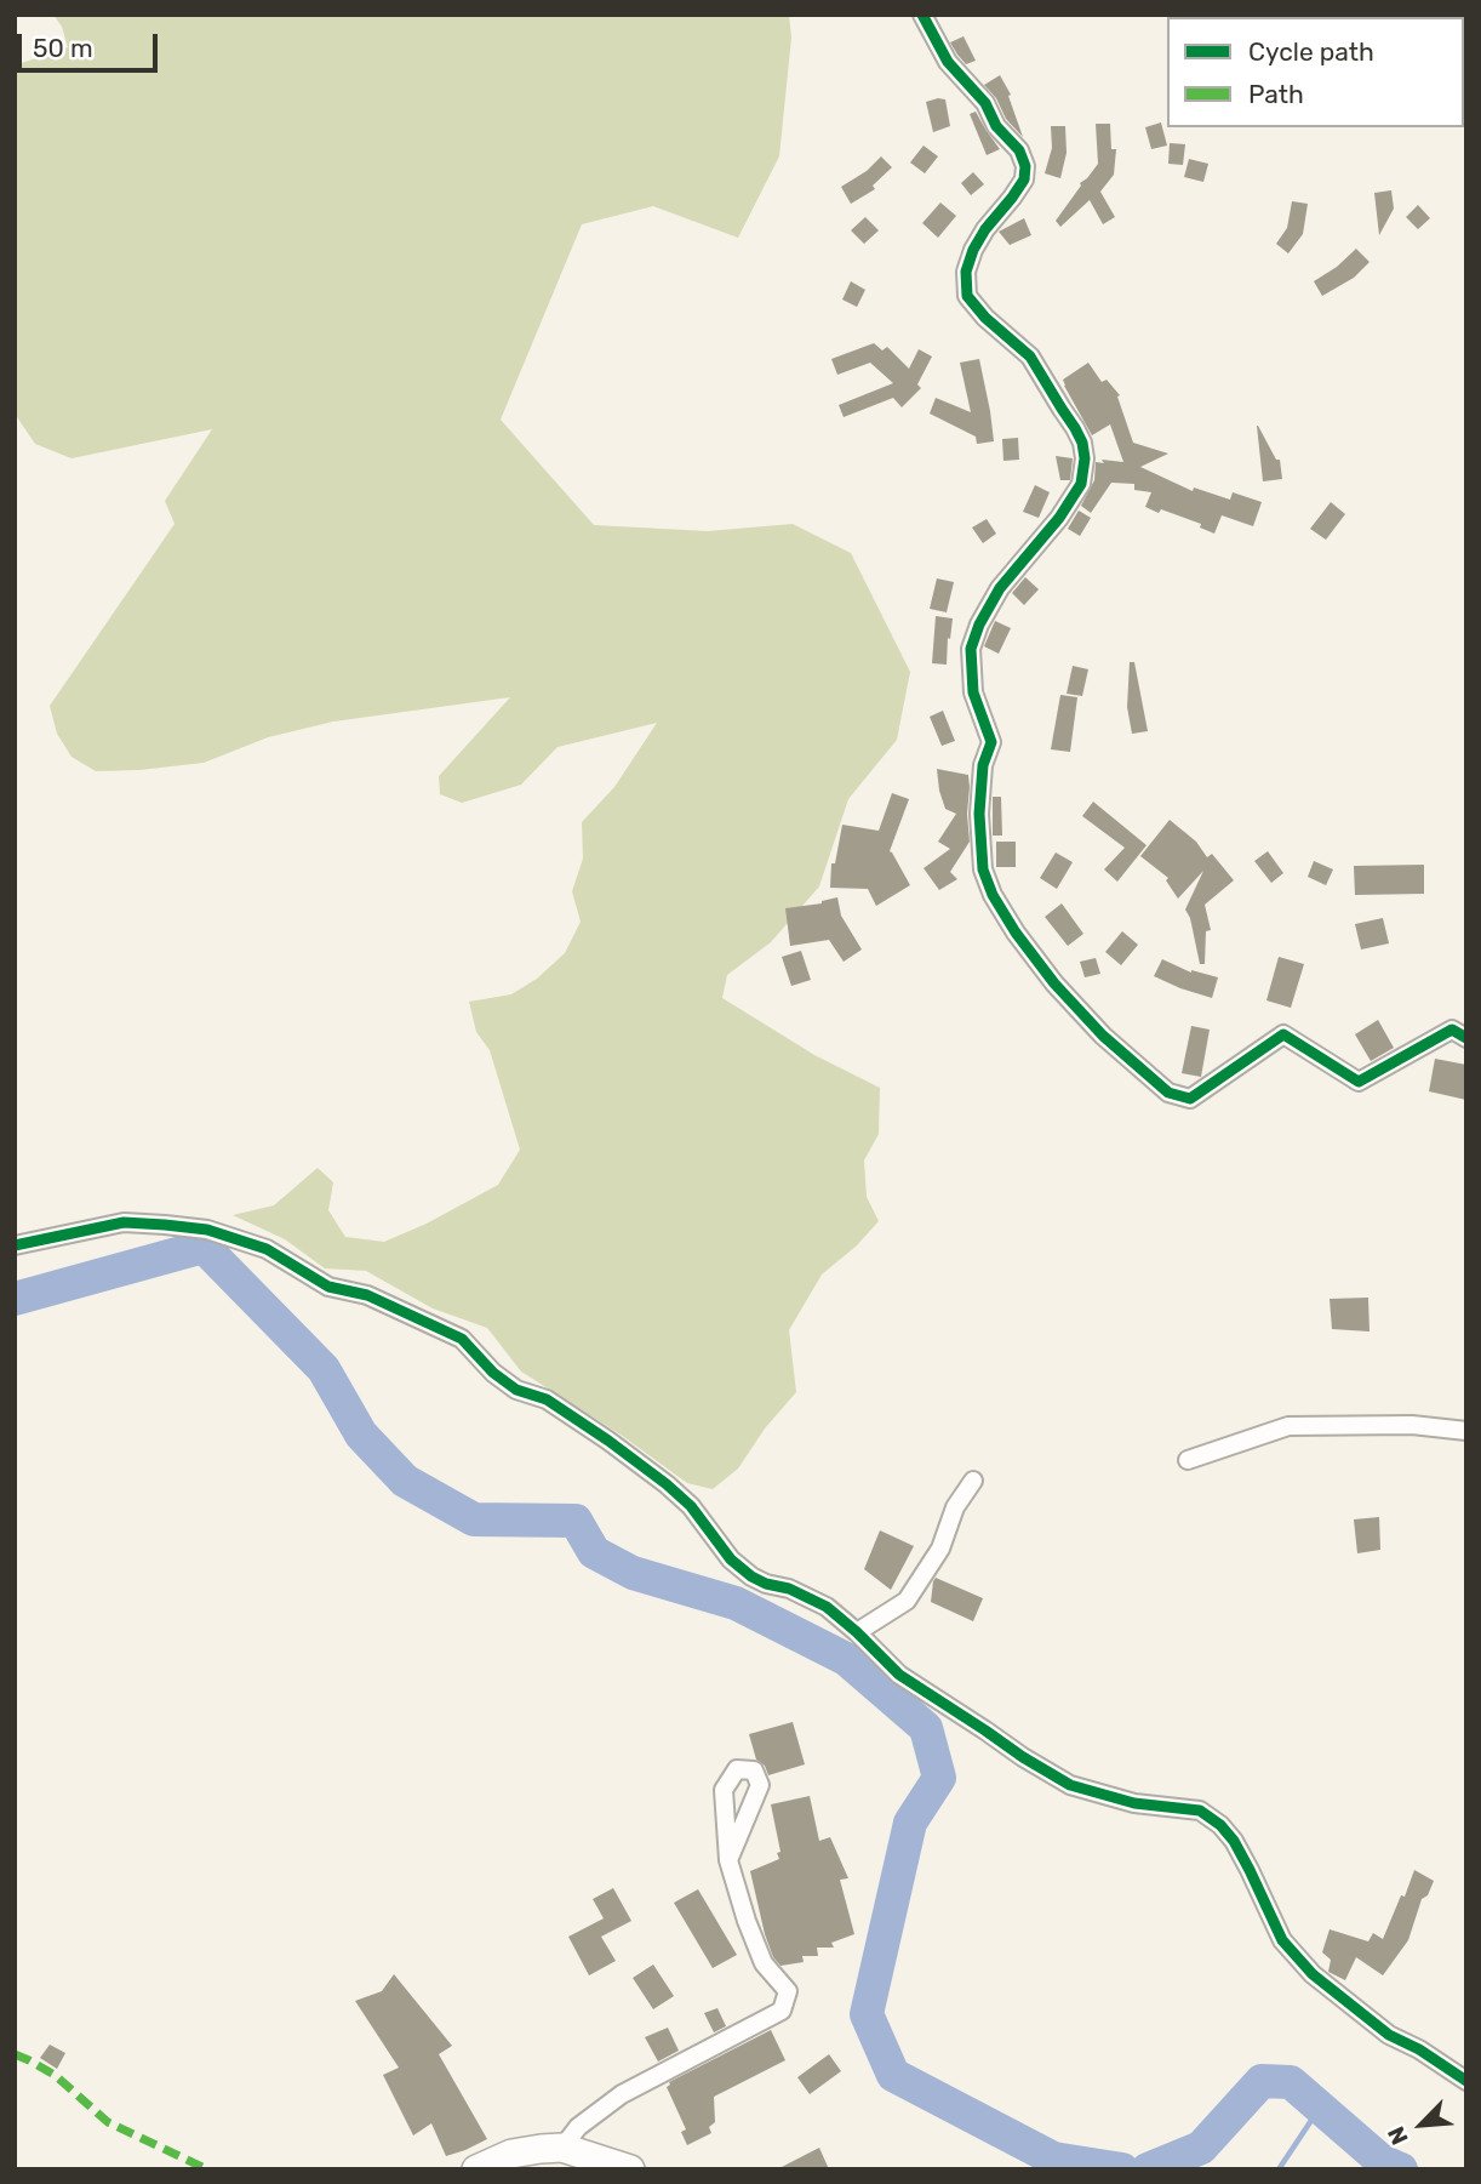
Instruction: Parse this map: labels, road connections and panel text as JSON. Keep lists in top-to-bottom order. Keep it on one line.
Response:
{"legend":["Cycle path","Path"],"scale_bar":"50 m","north":"bottom left"}
